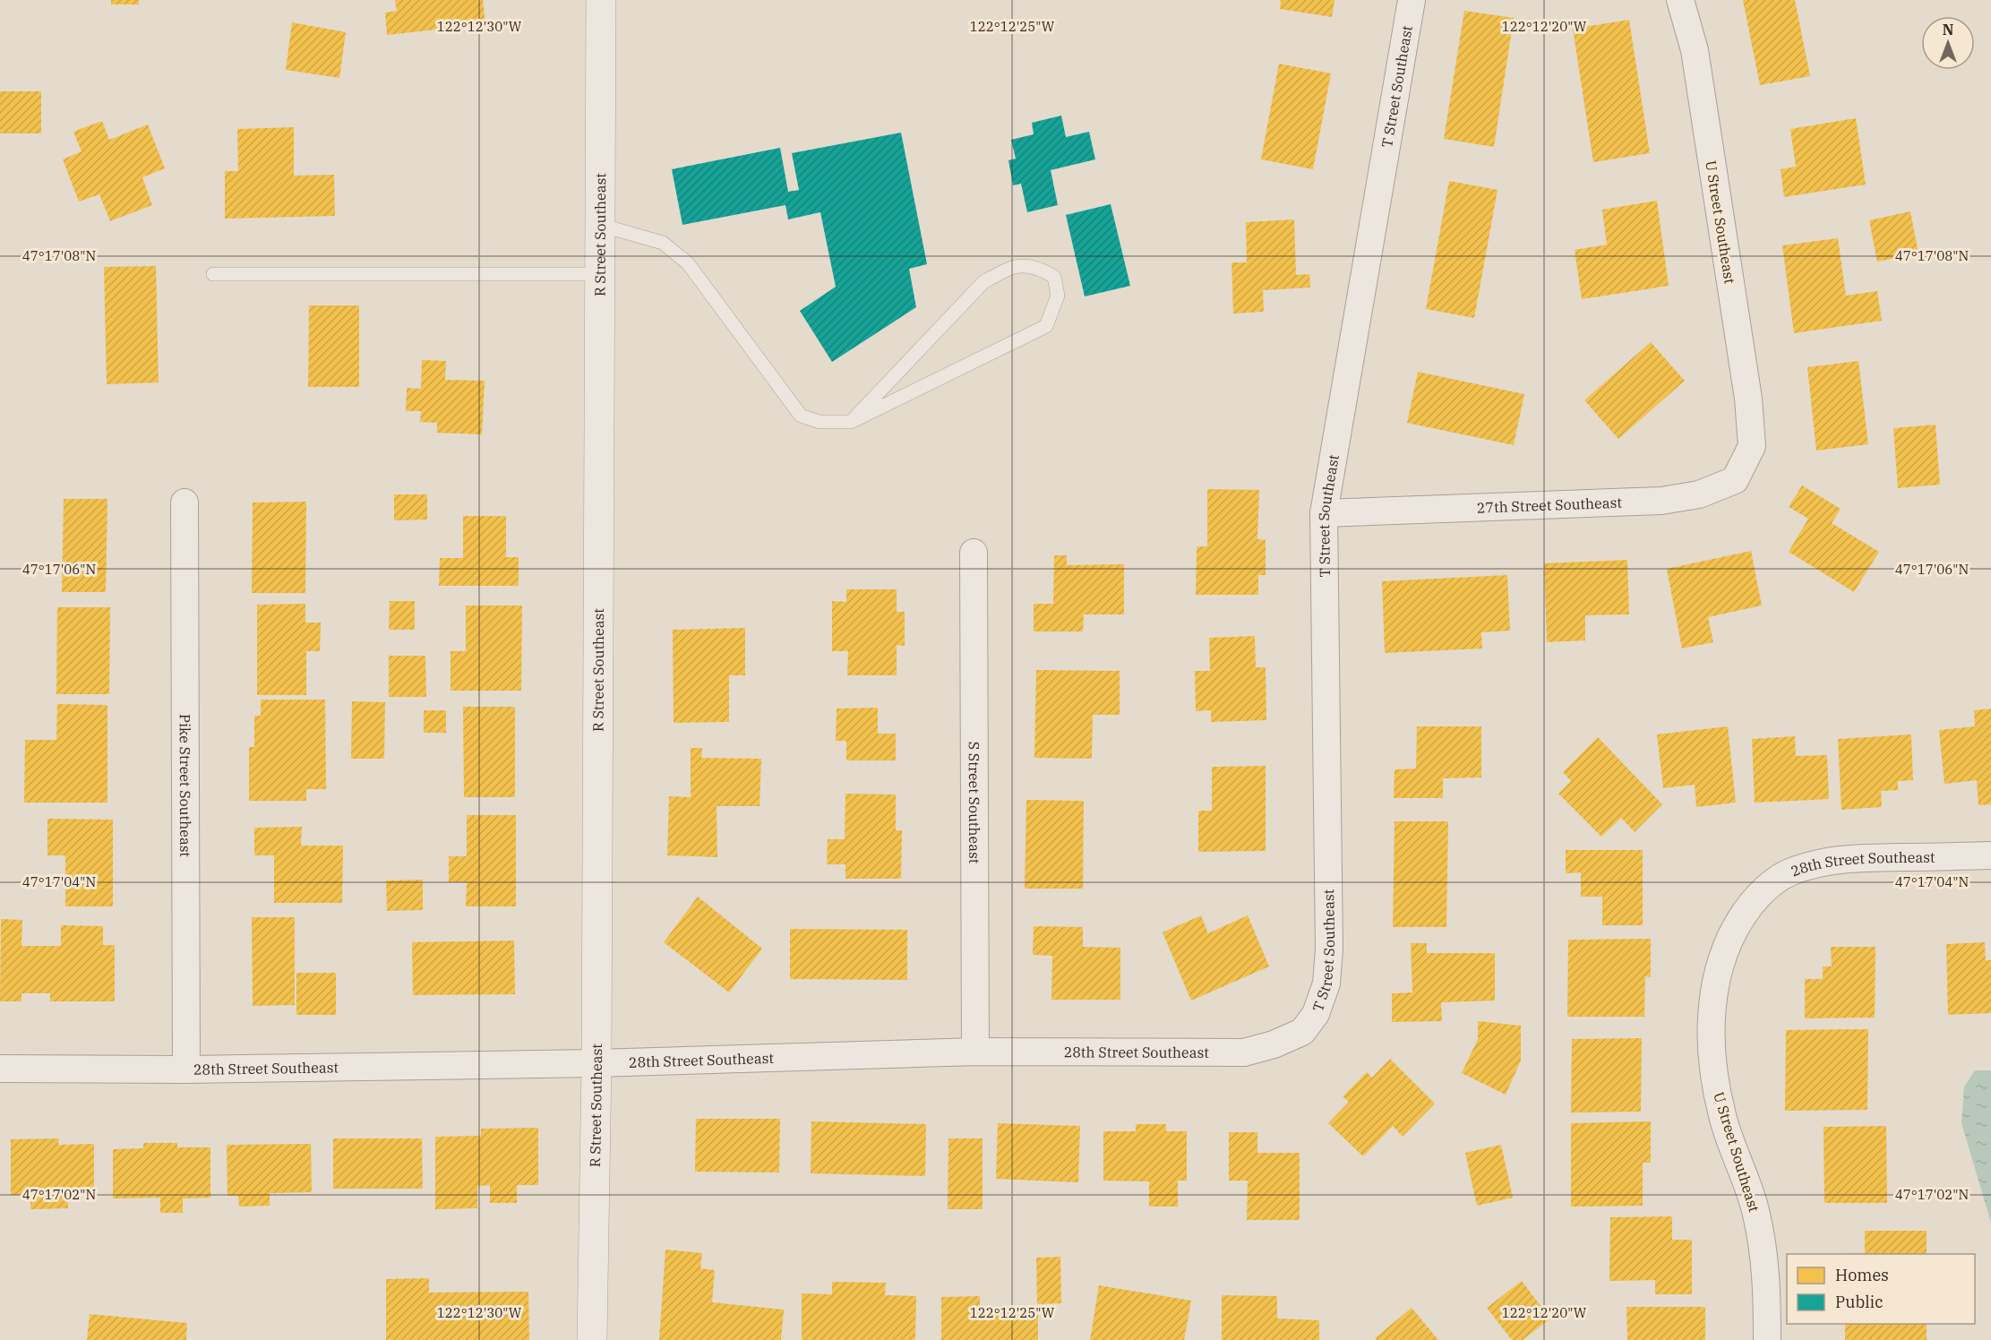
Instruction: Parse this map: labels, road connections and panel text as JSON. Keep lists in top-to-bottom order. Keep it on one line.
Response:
{"streets":{"street":["T Street Southeast","U Street Southeast","R Street Southeast","27th Street Southeast","Pike Street Southeast","S Street Southeast","28th Street Southeast"]},"crossings":[["T Street Southeast","27th Street Southeast"],["T Street Southeast","28th Street Southeast"],["U Street Southeast","27th Street Southeast"],["U Street Southeast","28th Street Southeast"],["R Street Southeast","28th Street Southeast"],["Pike Street Southeast","28th Street Southeast"],["S Street Southeast","28th Street Southeast"]],"legend":["Homes","Public"],"north":"top","coordinates":["122°12'30\"W","122°12'25\"W","122°12'20\"W","47°17'08\"N","47°17'06\"N","47°17'04\"N","47°17'02\"N"]}
